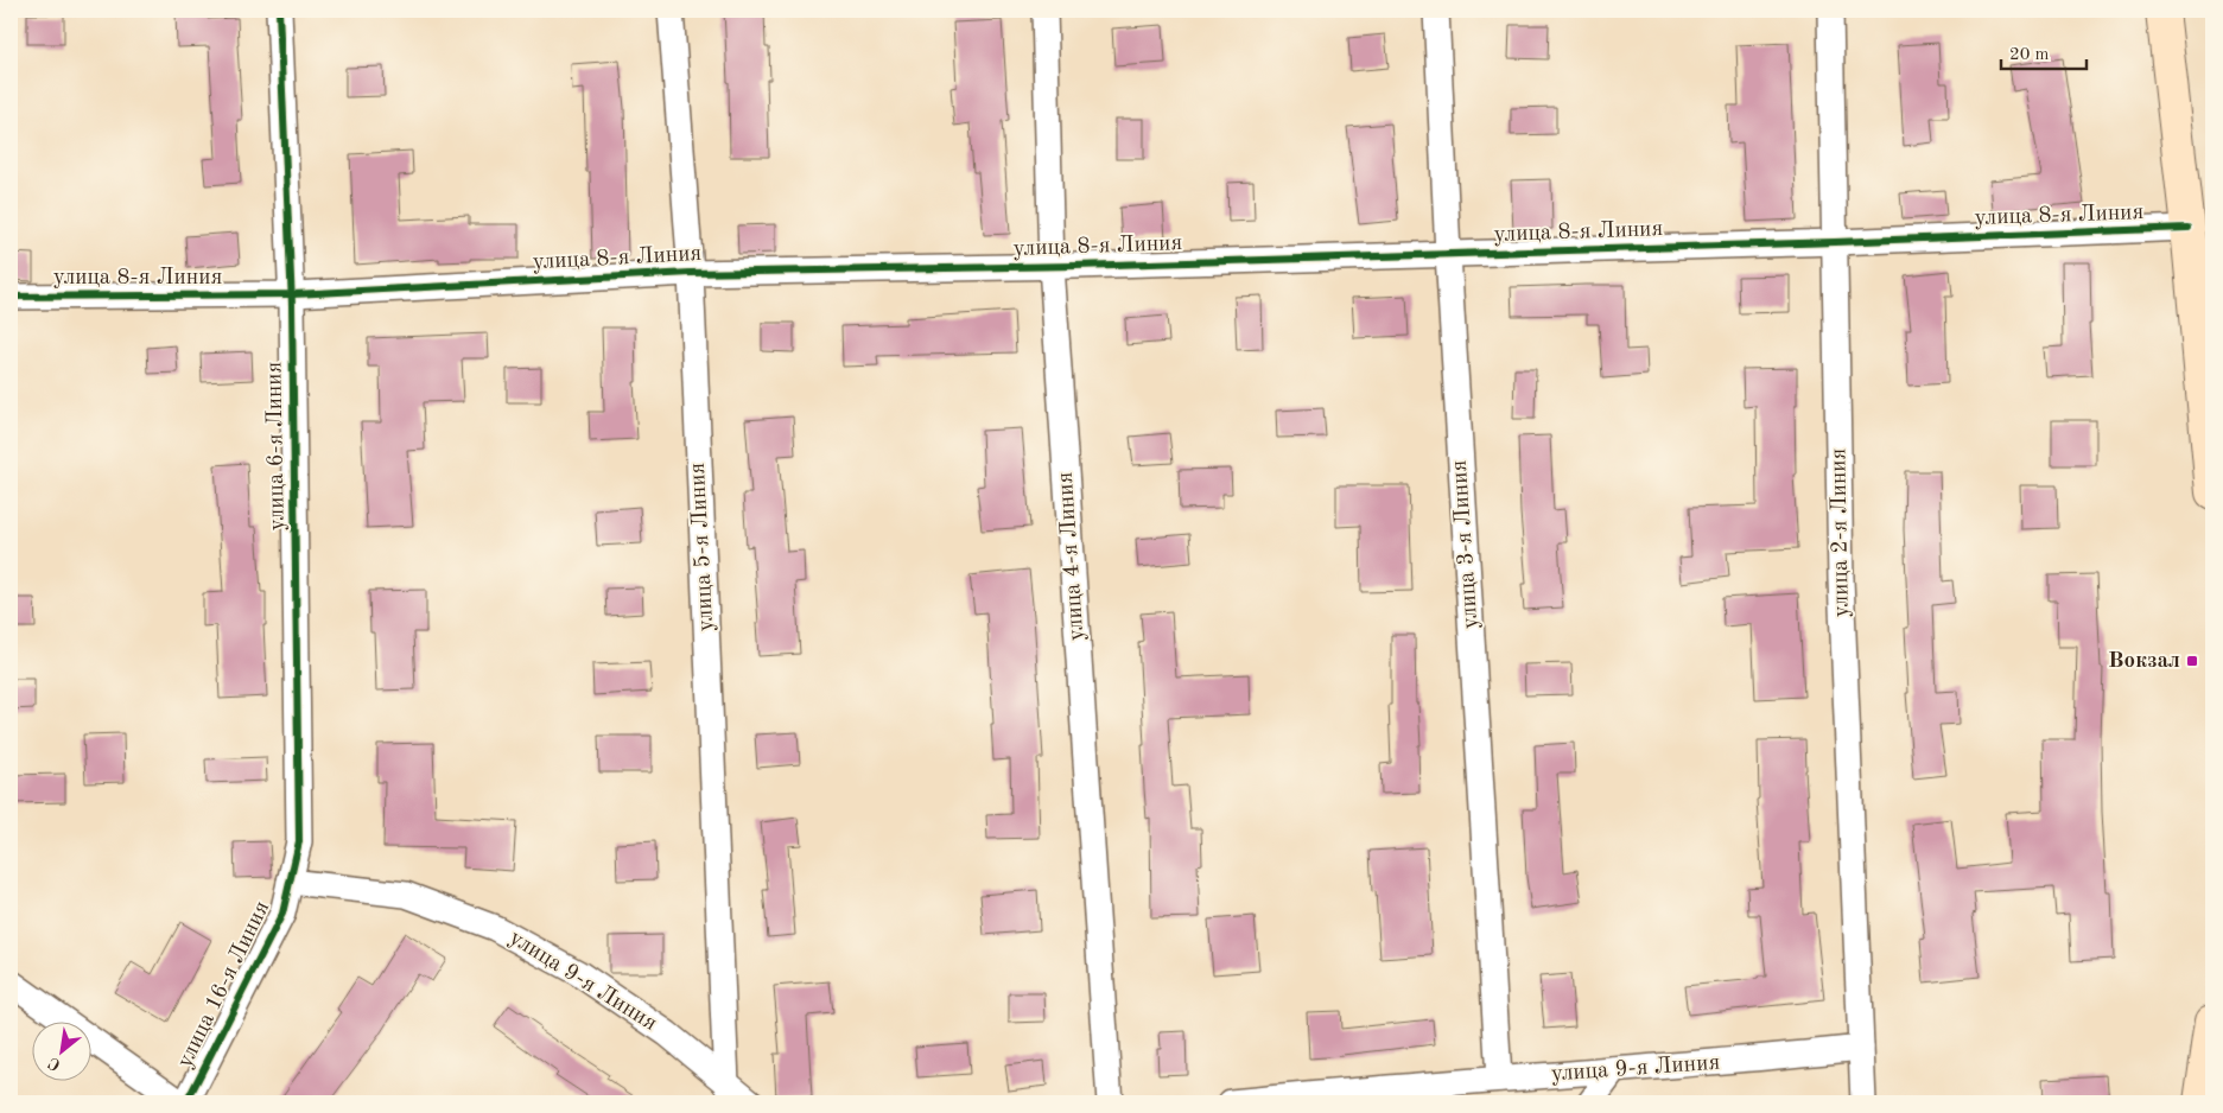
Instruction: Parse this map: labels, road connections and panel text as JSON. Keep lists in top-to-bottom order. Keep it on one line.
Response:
{"streets":{"street":["улица 8-я Линия","улица 6-я Линия","улица 2-я Линия","улица 3-я Линия","улица 5-я Линия","улица 4-я Линия","улица 9-я Линия","улица 16-я Линия"]},"crossings":[["улица 8-я Линия","улица 6-я Линия"],["улица 8-я Линия","улица 2-я Линия"],["улица 8-я Линия","улица 3-я Линия"],["улица 8-я Линия","улица 5-я Линия"],["улица 8-я Линия","улица 4-я Линия"],["улица 6-я Линия","улица 9-я Линия"],["улица 6-я Линия","улица 16-я Линия"],["улица 2-я Линия","улица 9-я Линия"],["улица 3-я Линия","улица 9-я Линия"],["улица 5-я Линия","улица 9-я Линия"],["улица 9-я Линия","улица 16-я Линия"]],"places":{"transit":["Вокзал"]},"scale_bar":"20 m","north":"bottom left"}
